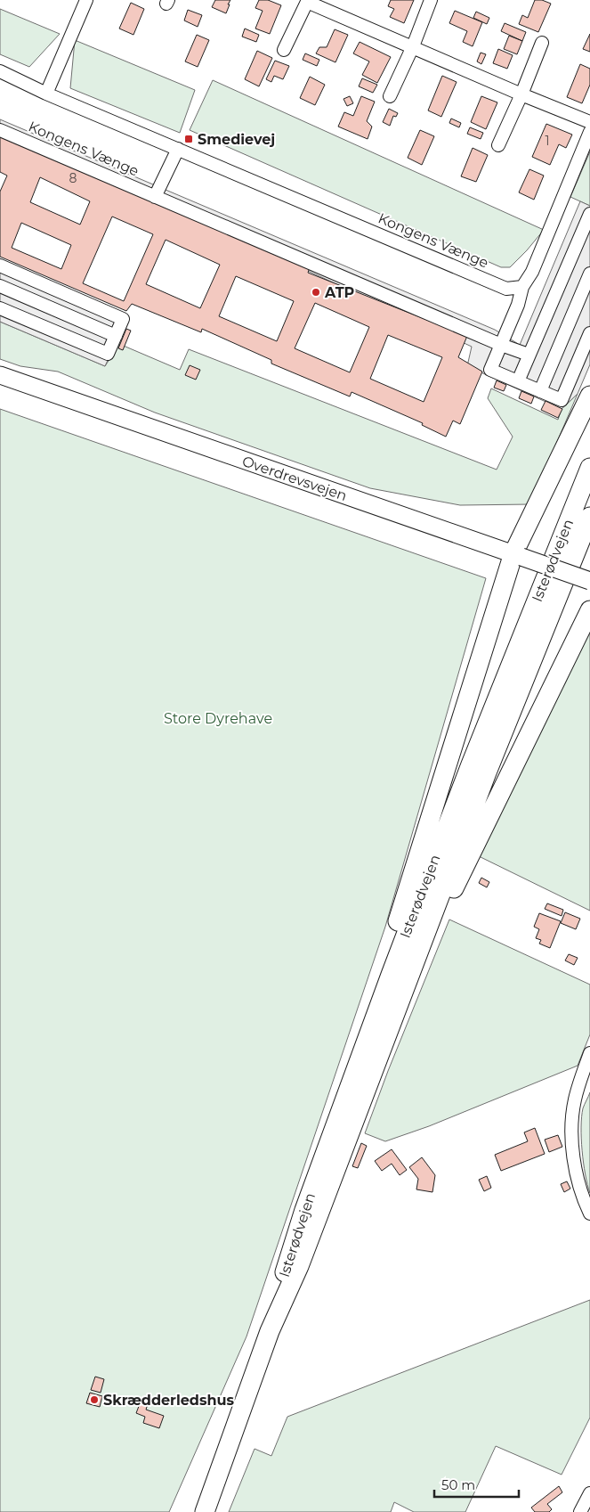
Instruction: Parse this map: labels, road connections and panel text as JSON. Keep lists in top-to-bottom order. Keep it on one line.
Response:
{"streets":{"highway":["Isterødvejen"],"main road":["Overdrevsvejen"],"street":["Kongens Vænge"]},"parks":["Store Dyrehave"],"places":{"transit":["Smedievej"],"other":["ATP","Skrædderledshus"]},"house_numbers":["1","8"],"scale_bar":"50 m"}
